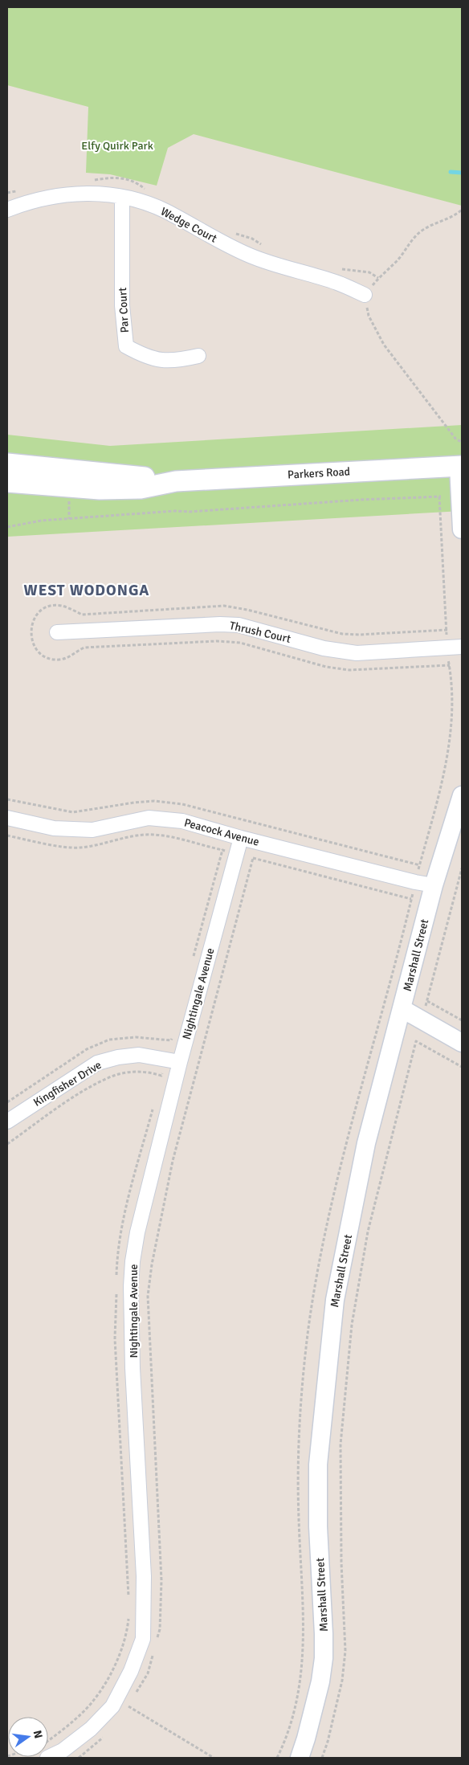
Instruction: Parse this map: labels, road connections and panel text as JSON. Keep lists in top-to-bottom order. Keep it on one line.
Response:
{"streets":{"main road":["Parkers Road"],"street":["Wedge Court","Par Court","Thrush Court","Peacock Avenue","Marshall Street","Nightingale Avenue","Kingfisher Drive"]},"crossings":[["Wedge Court","Par Court"],["Peacock Avenue","Marshall Street"],["Peacock Avenue","Nightingale Avenue"],["Nightingale Avenue","Kingfisher Drive"]],"districts":["WEST WODONGA"],"parks":["Elfy Quirk Park"],"north":"right"}
